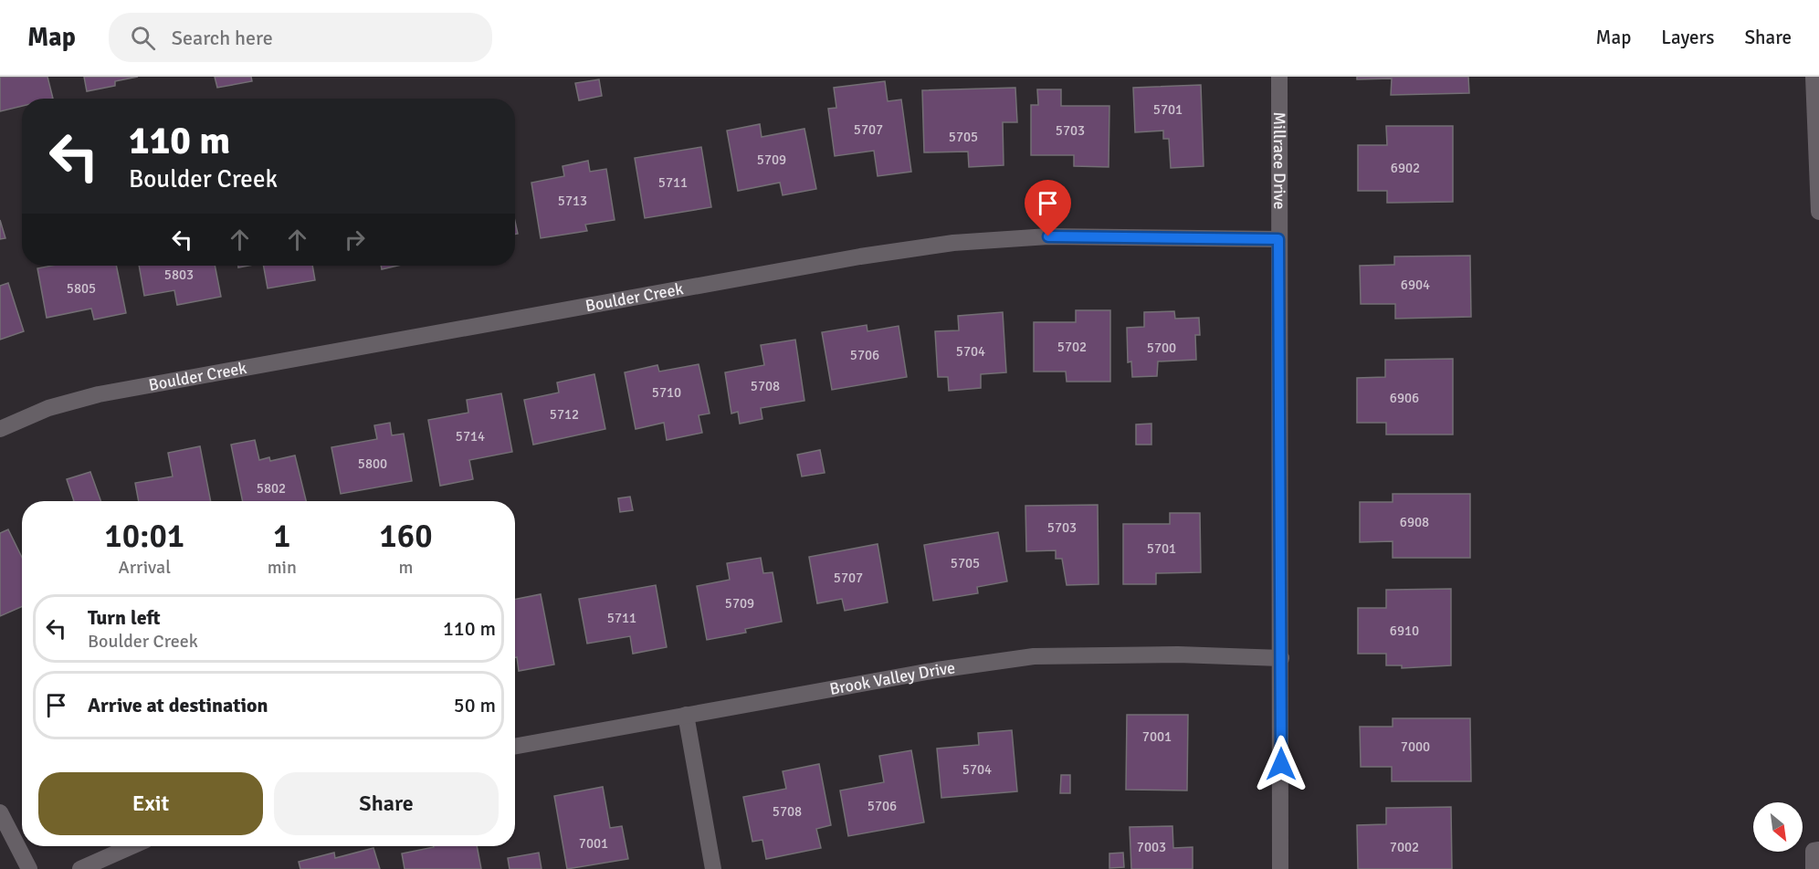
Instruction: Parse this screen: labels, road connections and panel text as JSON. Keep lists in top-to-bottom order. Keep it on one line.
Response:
{"streets":{"street":["Millrace Drive","Boulder Creek","Brook Valley Drive"]},"crossings":[["Millrace Drive","Boulder Creek"],["Millrace Drive","Brook Valley Drive"]],"house_numbers":["5701","5707","5703","5705","5709","6902","5711","5713","5803","6904","5805","5702","5700","5704","5706","5708","5710","6906","5712","5714","5800","5802","6908","5703","5701","5705","5707","5709","5711","6910","7001","7000","5704","5706","5708","7001","7003","7002"],"north":"bottom right","page":{"header":"Map","search":"Search here","nav":["Map","Layers","Share"],"turn":["110 m","Boulder Creek"],"eta":["10:01","Arrival","1","min","160","m"],"list":[{"name":"Turn left","note":"Boulder Creek","value":"110 m"},{"name":"Arrive at destination","value":"50 m"}],"buttons":["Exit","Share"]}}
